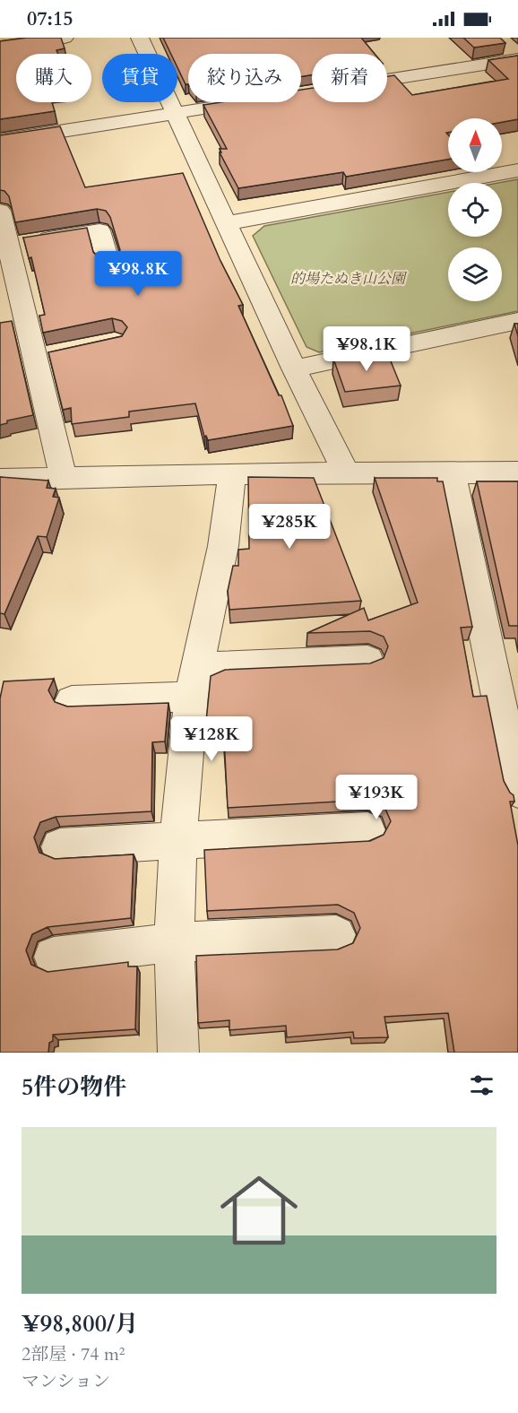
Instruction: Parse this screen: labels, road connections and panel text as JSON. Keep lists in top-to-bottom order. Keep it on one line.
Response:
{"parks":["的場たぬき山公園"],"north":"top","page":{"status":"07:15","chip":["購入","賃貸","絞り込み","新着"],"price":["¥98.8K","¥98.1K","¥285K","¥128K","¥193K"],"heading":"5件の物件","list":[{"name":"¥98,800/月","note":"2部屋 · 74 m² · マンション"}]}}
